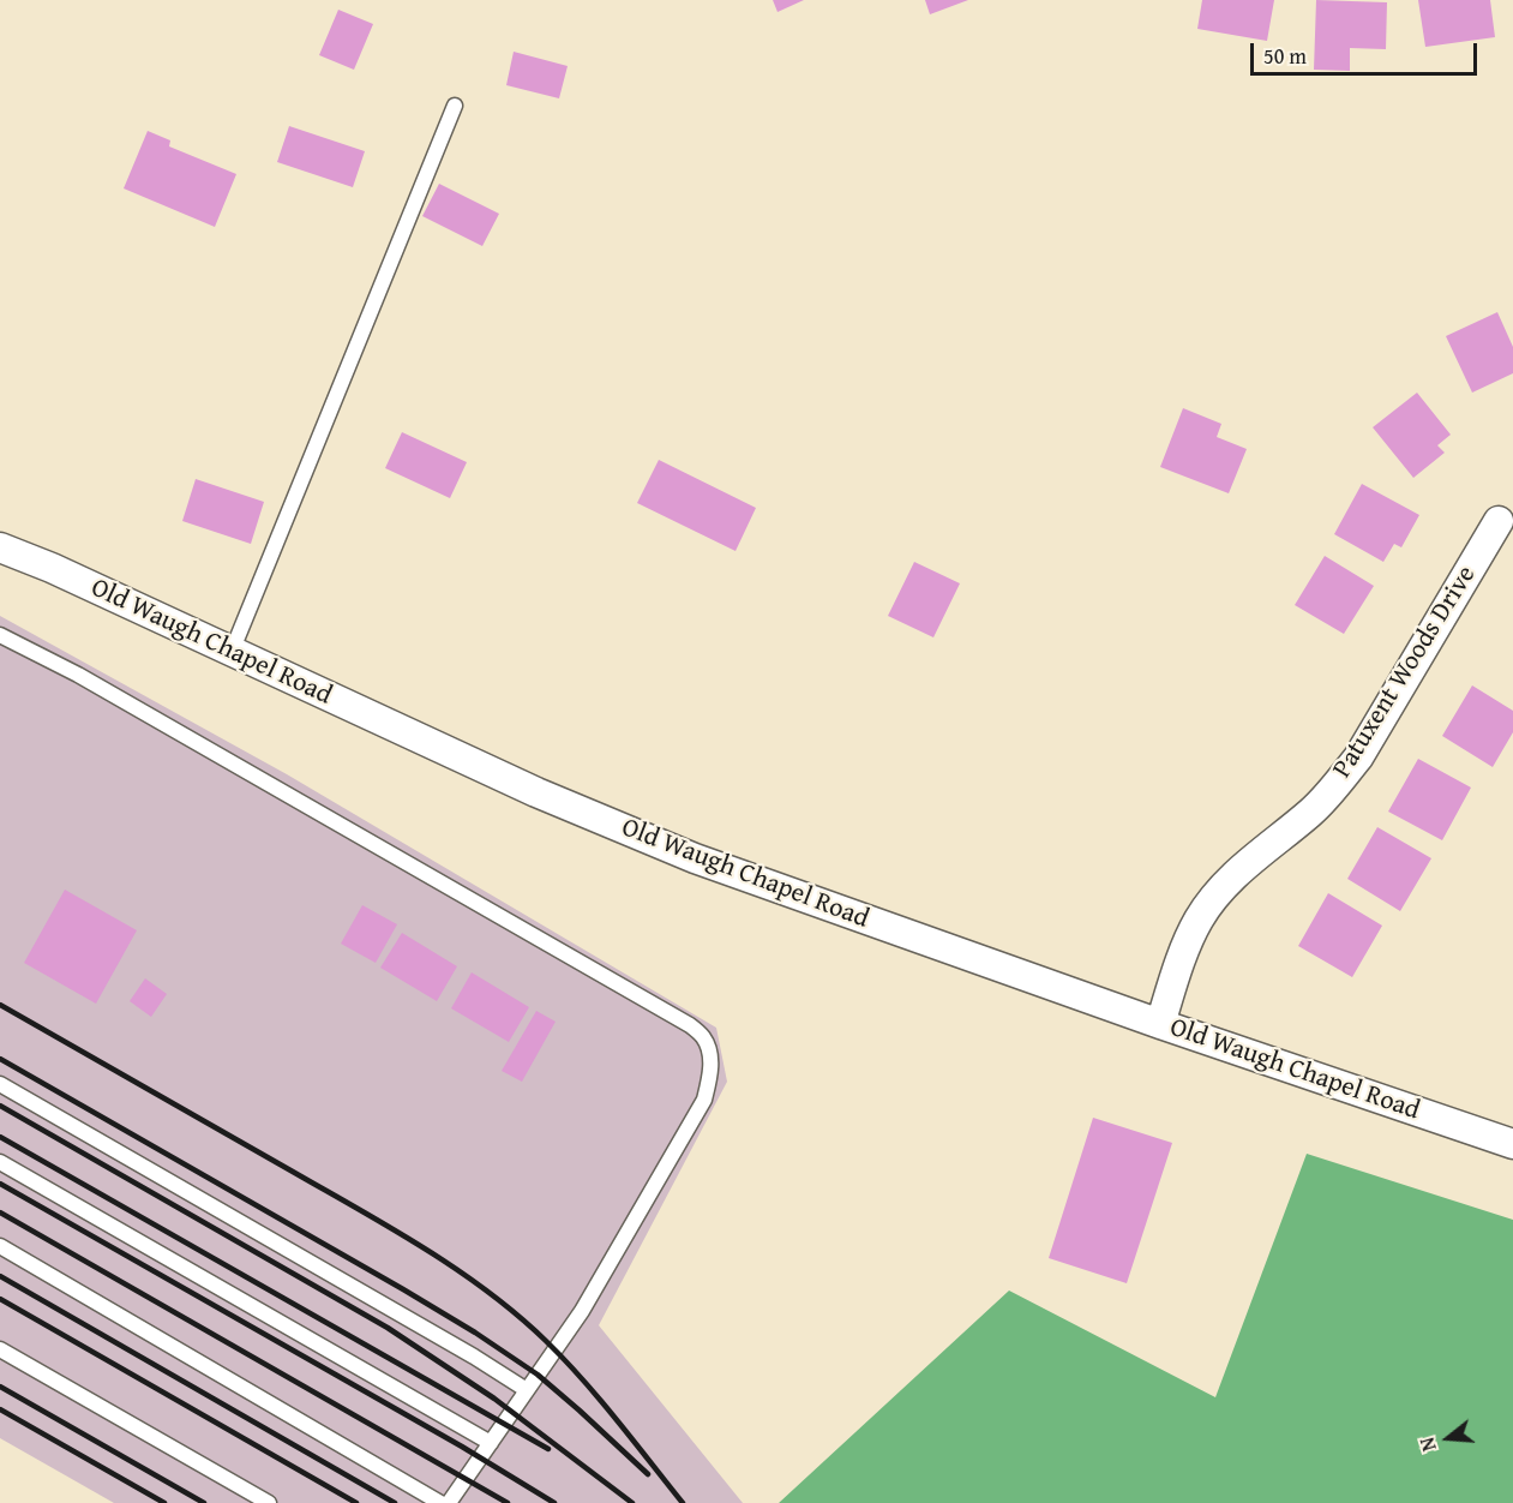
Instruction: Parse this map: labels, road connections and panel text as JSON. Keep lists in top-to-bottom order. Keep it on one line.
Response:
{"streets":{"street":["Old Waugh Chapel Road","Patuxent Woods Drive"]},"crossings":[["Old Waugh Chapel Road","Patuxent Woods Drive"]],"scale_bar":"50 m","north":"left"}
